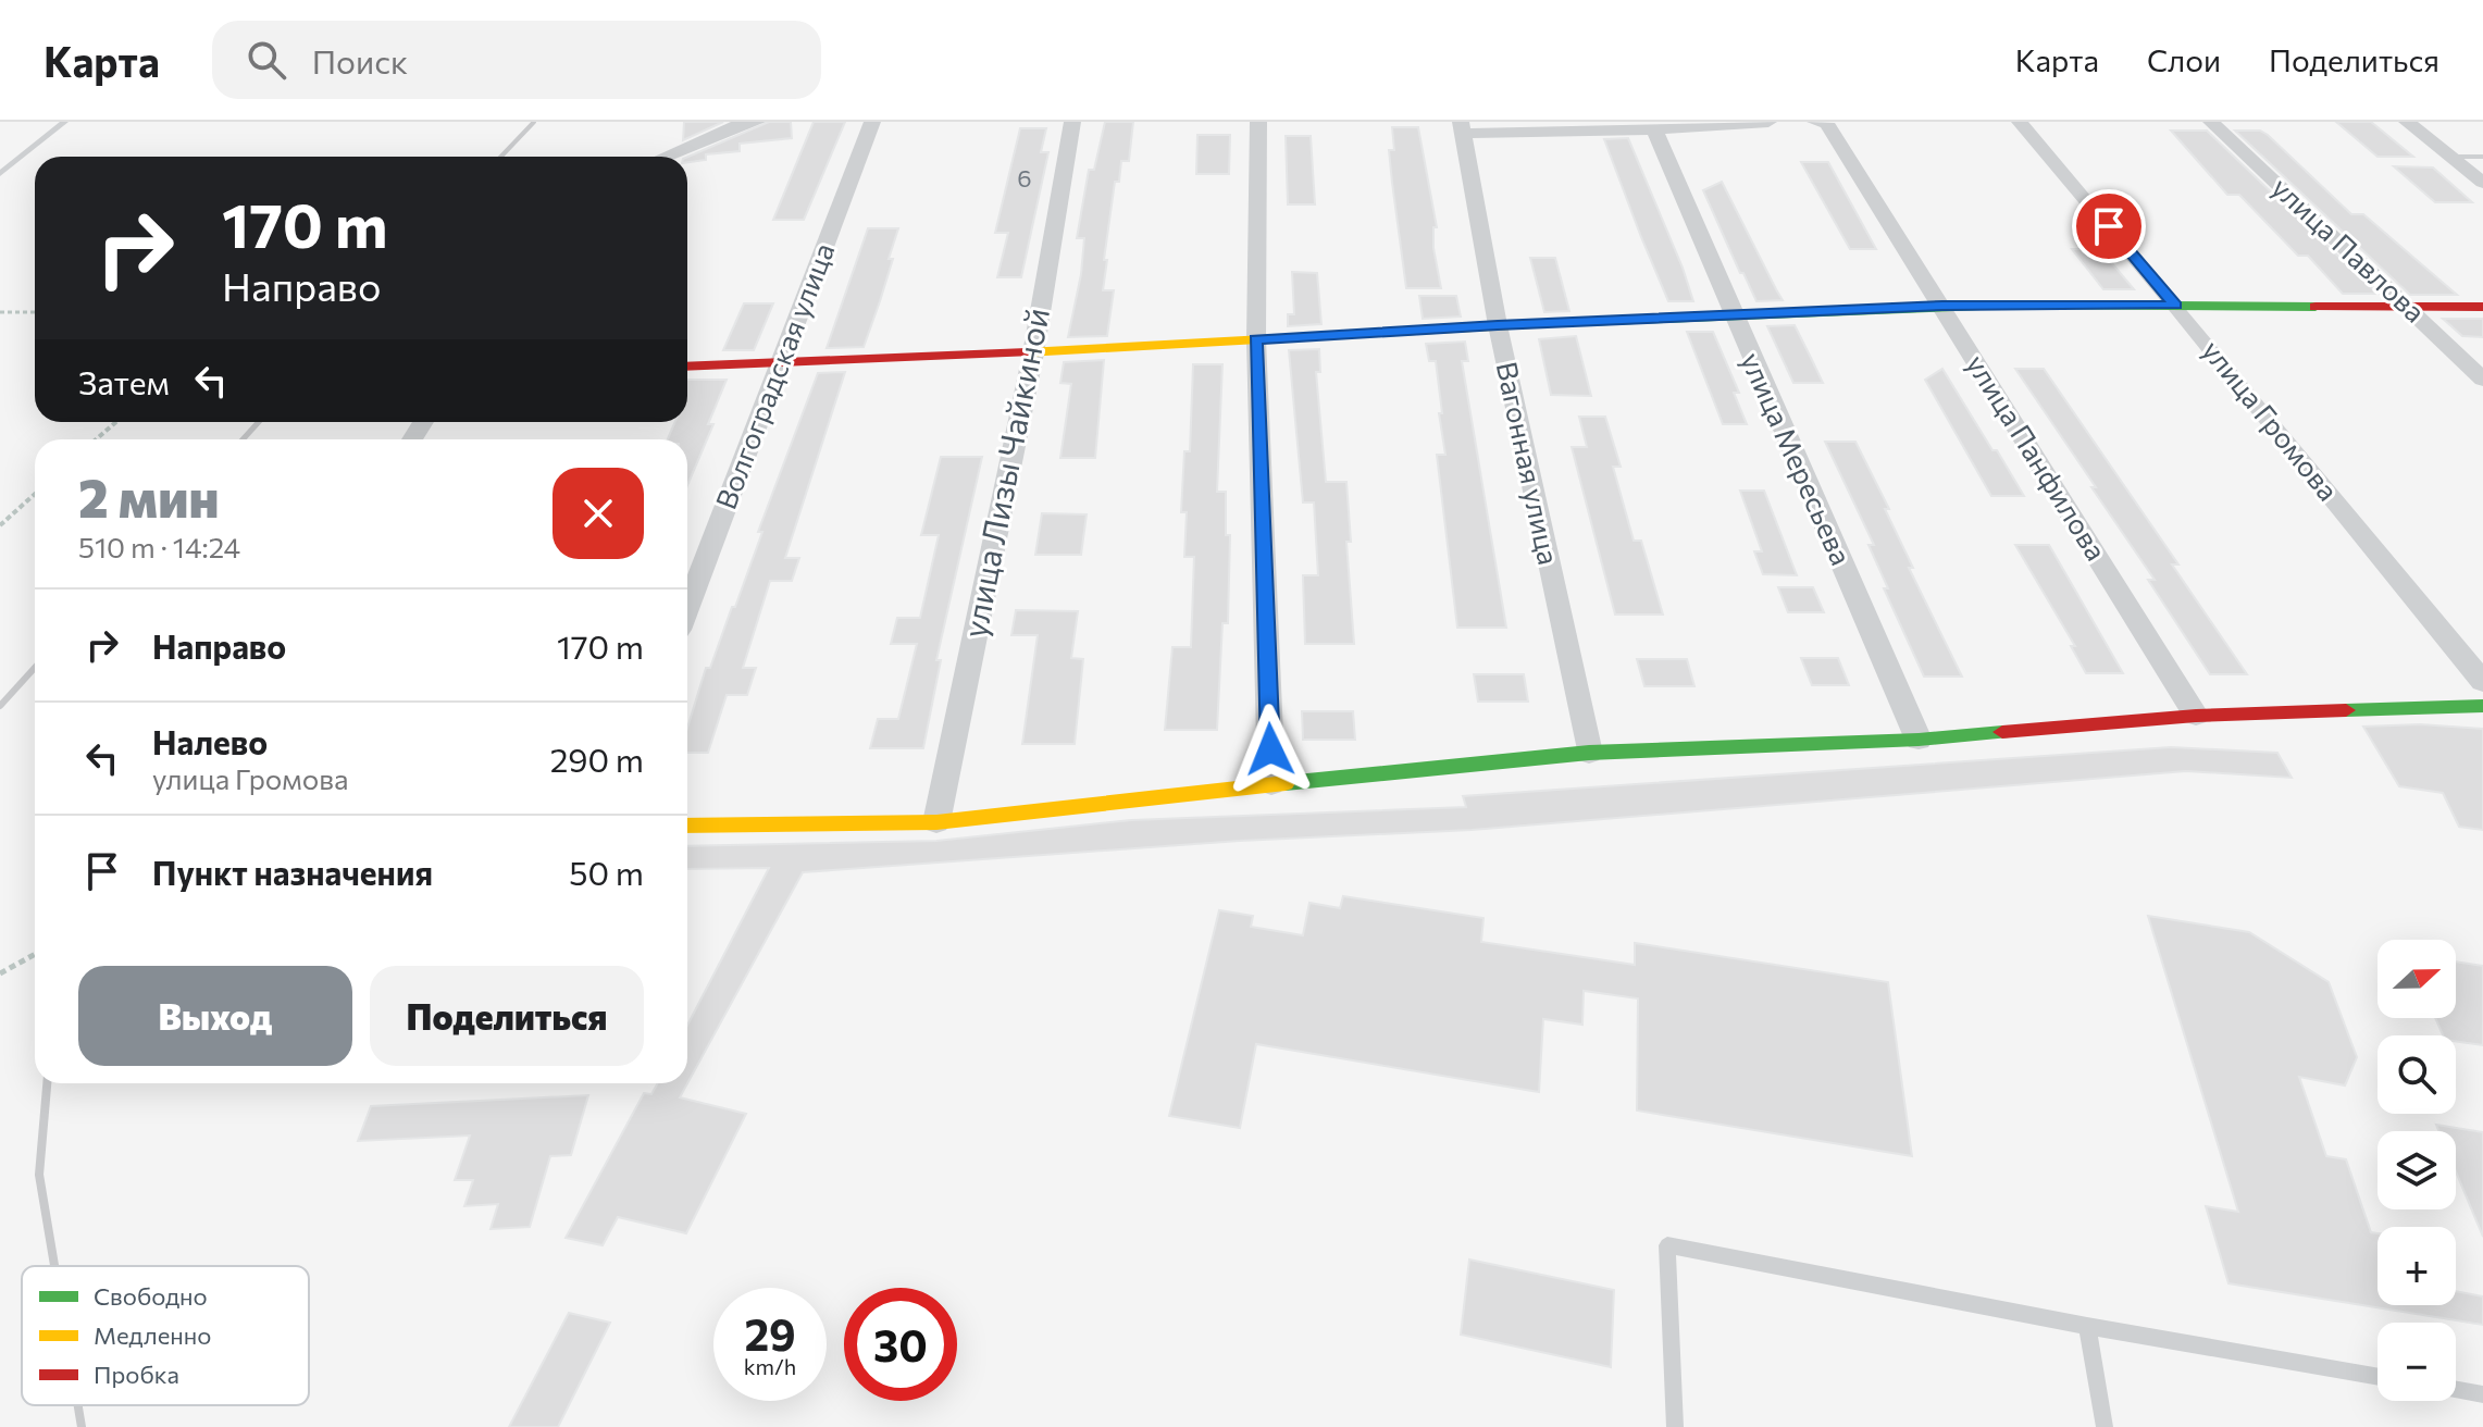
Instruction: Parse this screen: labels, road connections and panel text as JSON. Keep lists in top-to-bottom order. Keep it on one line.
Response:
{"streets":{"street":["улица Павлова","Волгоградская улица","улица Громова","улица Панфилова","улица Мересьева","Вагонная улица","улица Лизы Чайкиной"]},"house_numbers":["6"],"legend":["Свободно","Медленно","Пробка"],"north":"right","page":{"header":"Карта","search":"Поиск","nav":["Карта","Слои","Поделиться"],"turn":["170 m","Направо"],"then":"Затем","heading":["2 мин","510 m · 14:24"],"list":[{"name":"Направо","value":"170 m"},{"name":"Налево","note":"улица Громова","value":"290 m"},{"name":"Пункт назначения","value":"50 m"}],"map_buttons":["+","−"],"buttons":["Выход","Поделиться"],"speed":"29 km/h","limit":"30"}}
